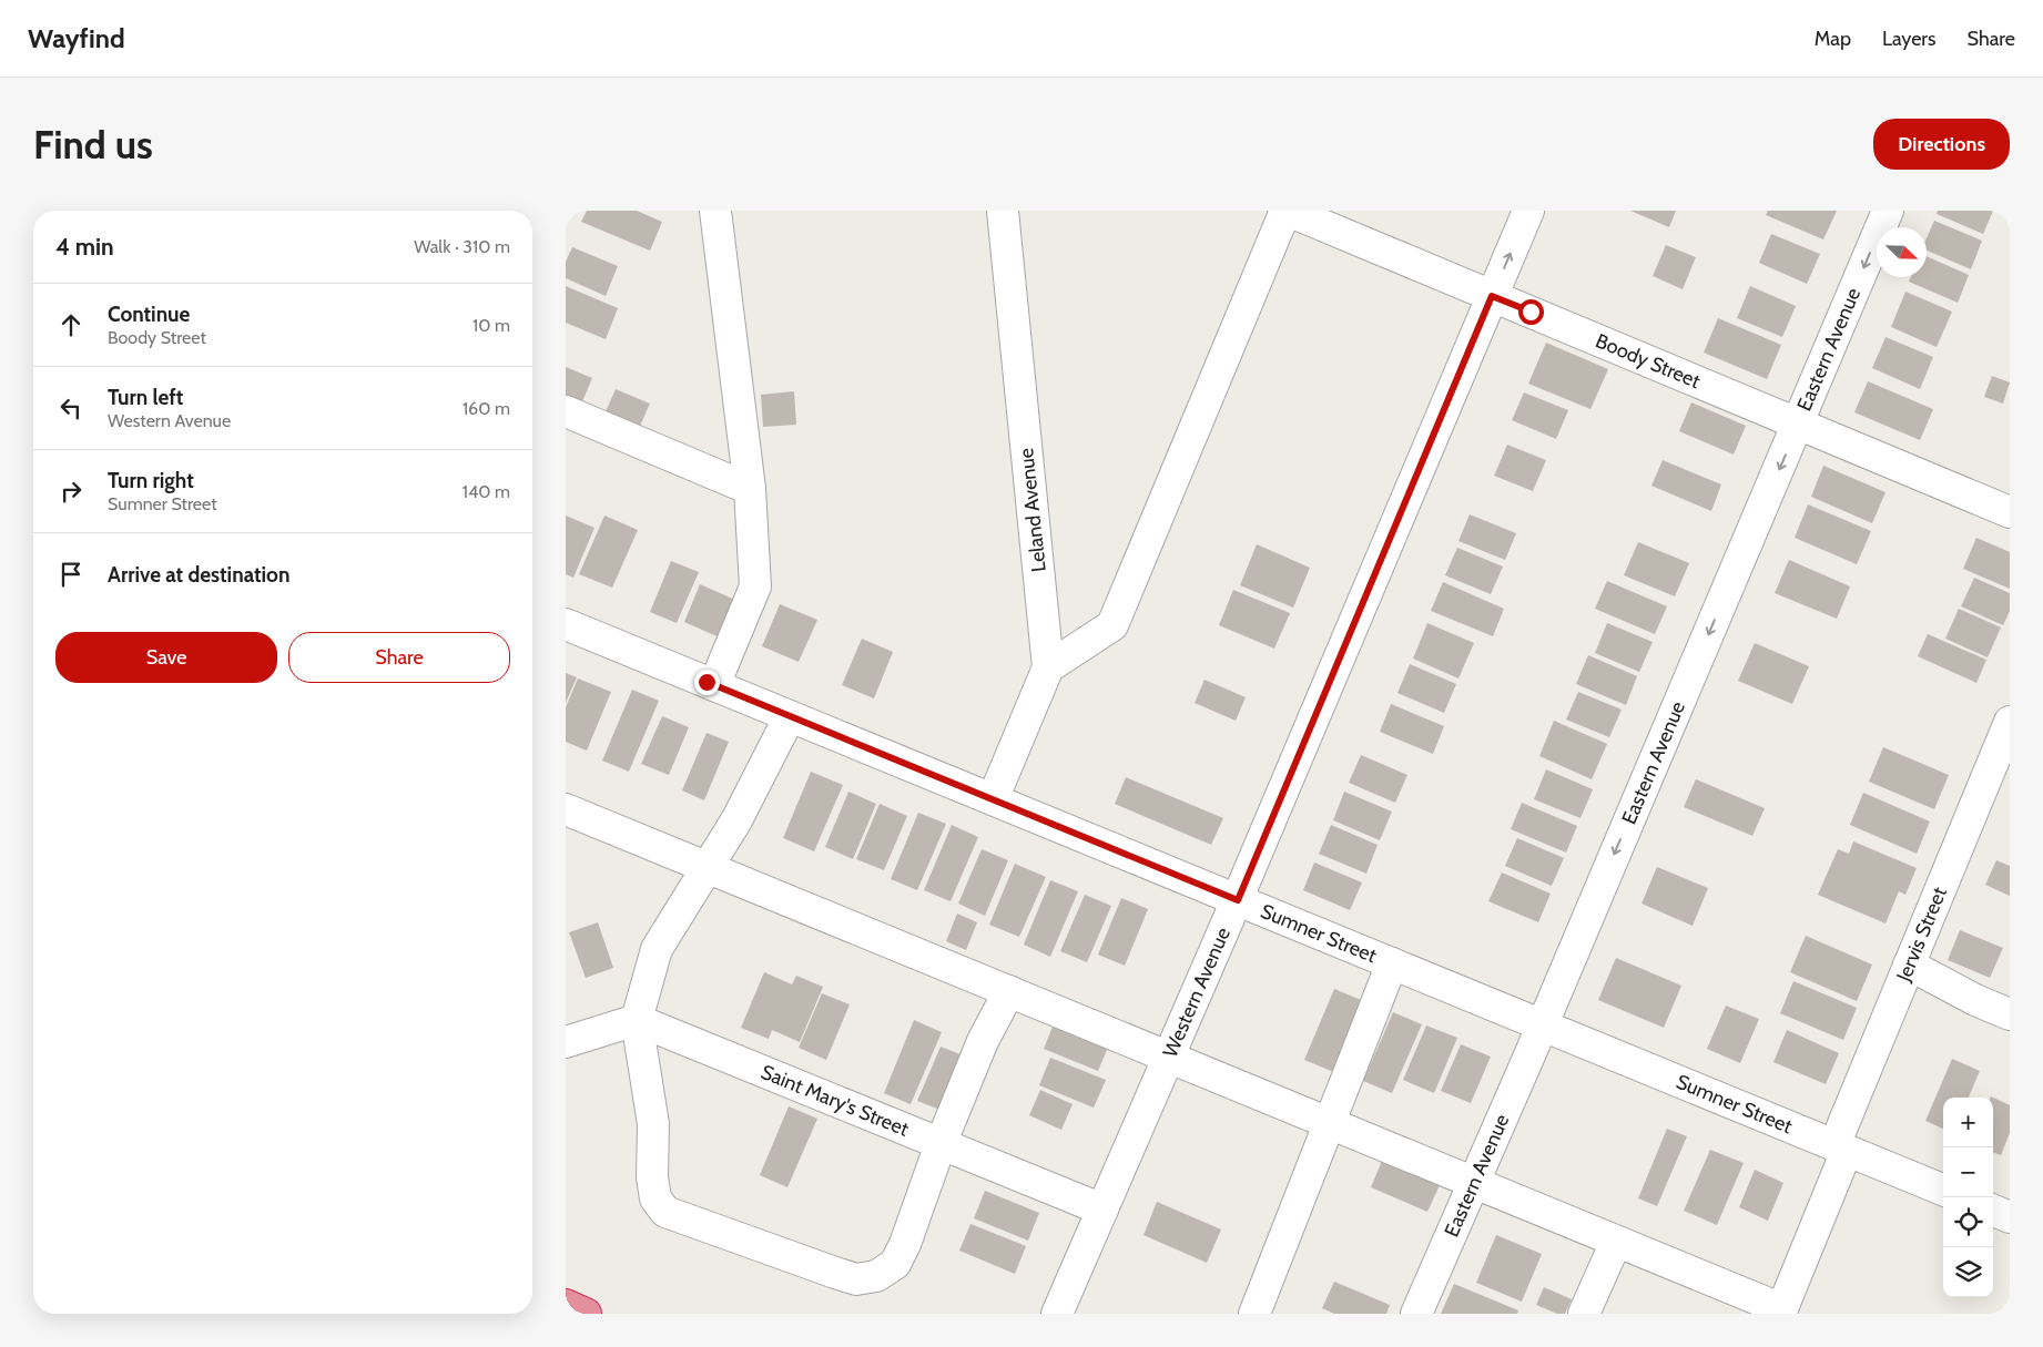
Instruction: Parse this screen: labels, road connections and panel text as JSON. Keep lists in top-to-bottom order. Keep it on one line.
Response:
{"streets":{"street":["Eastern Avenue","Boody Street","Leland Avenue","Sumner Street","Jervis Street","Western Avenue","Saint Mary's Street"]},"crossings":[["Eastern Avenue","Boody Street"],["Eastern Avenue","Sumner Street"],["Boody Street","Western Avenue"],["Leland Avenue","Sumner Street"],["Sumner Street","Jervis Street"],["Sumner Street","Western Avenue"],["Western Avenue","Saint Mary's Street"]],"one_way":["Eastern Avenue"],"north":"bottom right","page":{"header":"Wayfind","nav":["Map","Layers","Share"],"buttons":["Directions",["Save","Share"]],"title":"Find us","heading":["4 min","Walk · 310 m"],"list":[["Continue","Boody Street","10 m"],["Turn left","Western Avenue","160 m"],["Turn right","Sumner Street","140 m"],"Arrive at destination"],"map_buttons":["+","−"]}}
